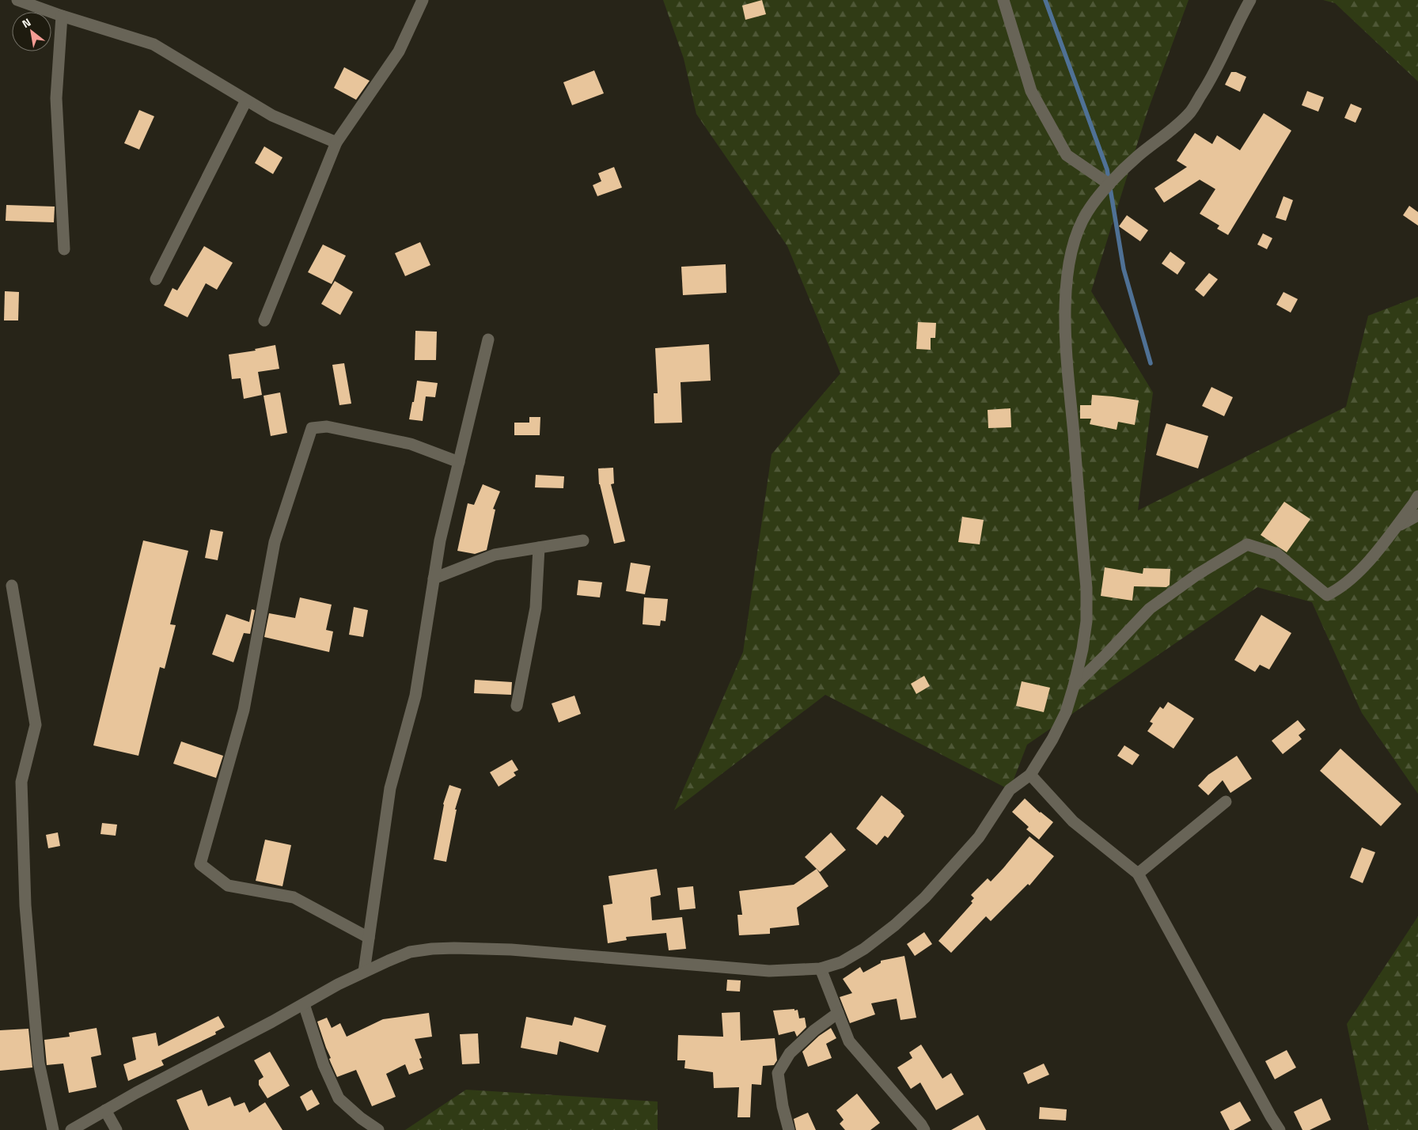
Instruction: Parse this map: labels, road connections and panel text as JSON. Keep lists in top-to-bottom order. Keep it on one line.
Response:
{"north":"top left"}
